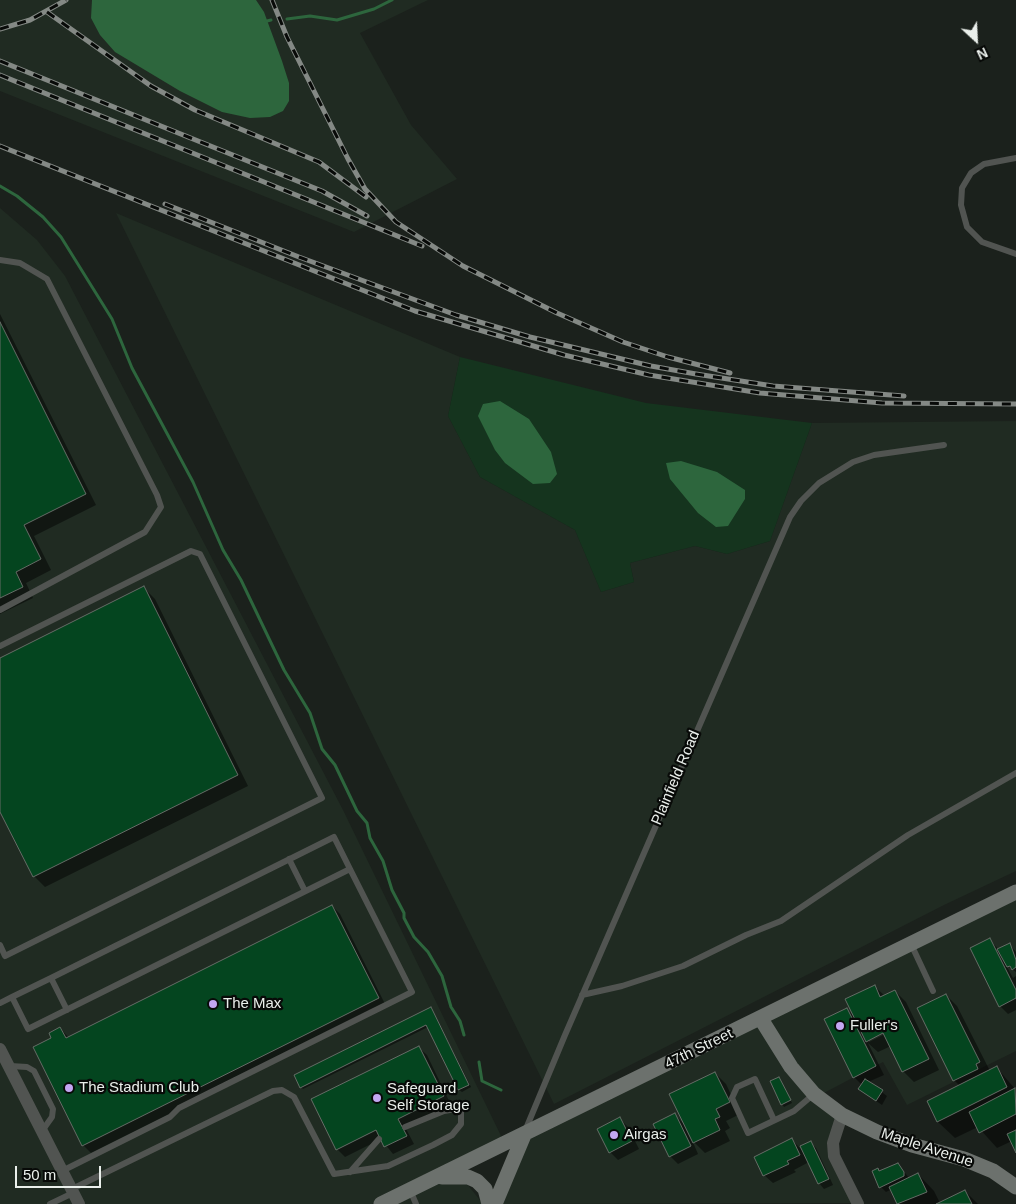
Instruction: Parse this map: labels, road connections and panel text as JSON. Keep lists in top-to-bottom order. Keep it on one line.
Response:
{"streets":{"main road":["Plainfield Road","47th Street","Maple Avenue"]},"crossings":[["Plainfield Road","47th Street"],["47th Street","Maple Avenue"]],"places":["The Max","Fuller's","The Stadium Club","Safeguard Self Storage","Airgas"],"scale_bar":"50 m","north":"bottom right"}
